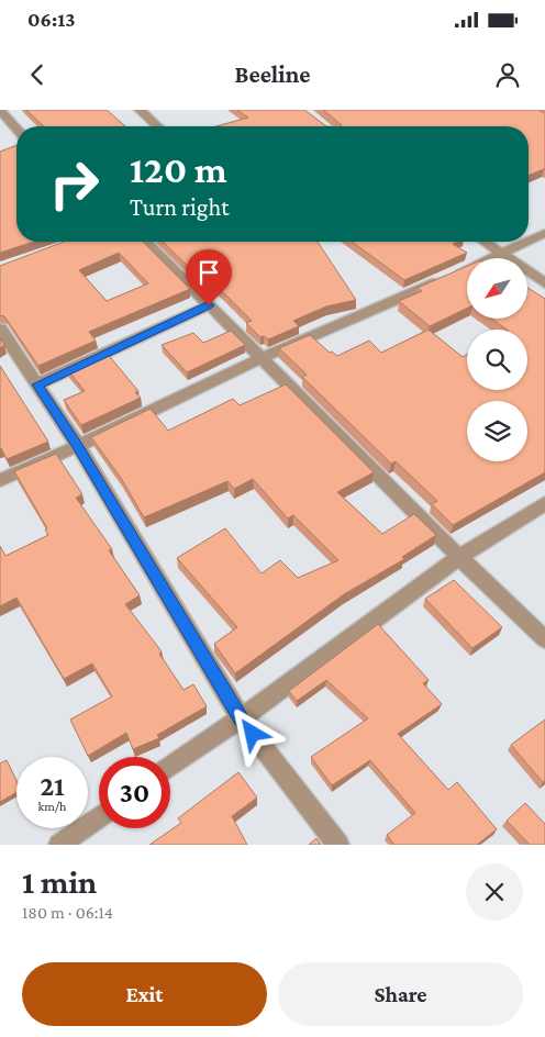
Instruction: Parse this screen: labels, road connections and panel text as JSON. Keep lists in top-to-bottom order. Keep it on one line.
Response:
{"north":"bottom left","page":{"status":"06:13","header":"Beeline","turn":["120 m","Turn right"],"speed":"21 km/h","limit":"30","heading":["1 min","180 m · 06:14"],"buttons":["Exit","Share"]}}
